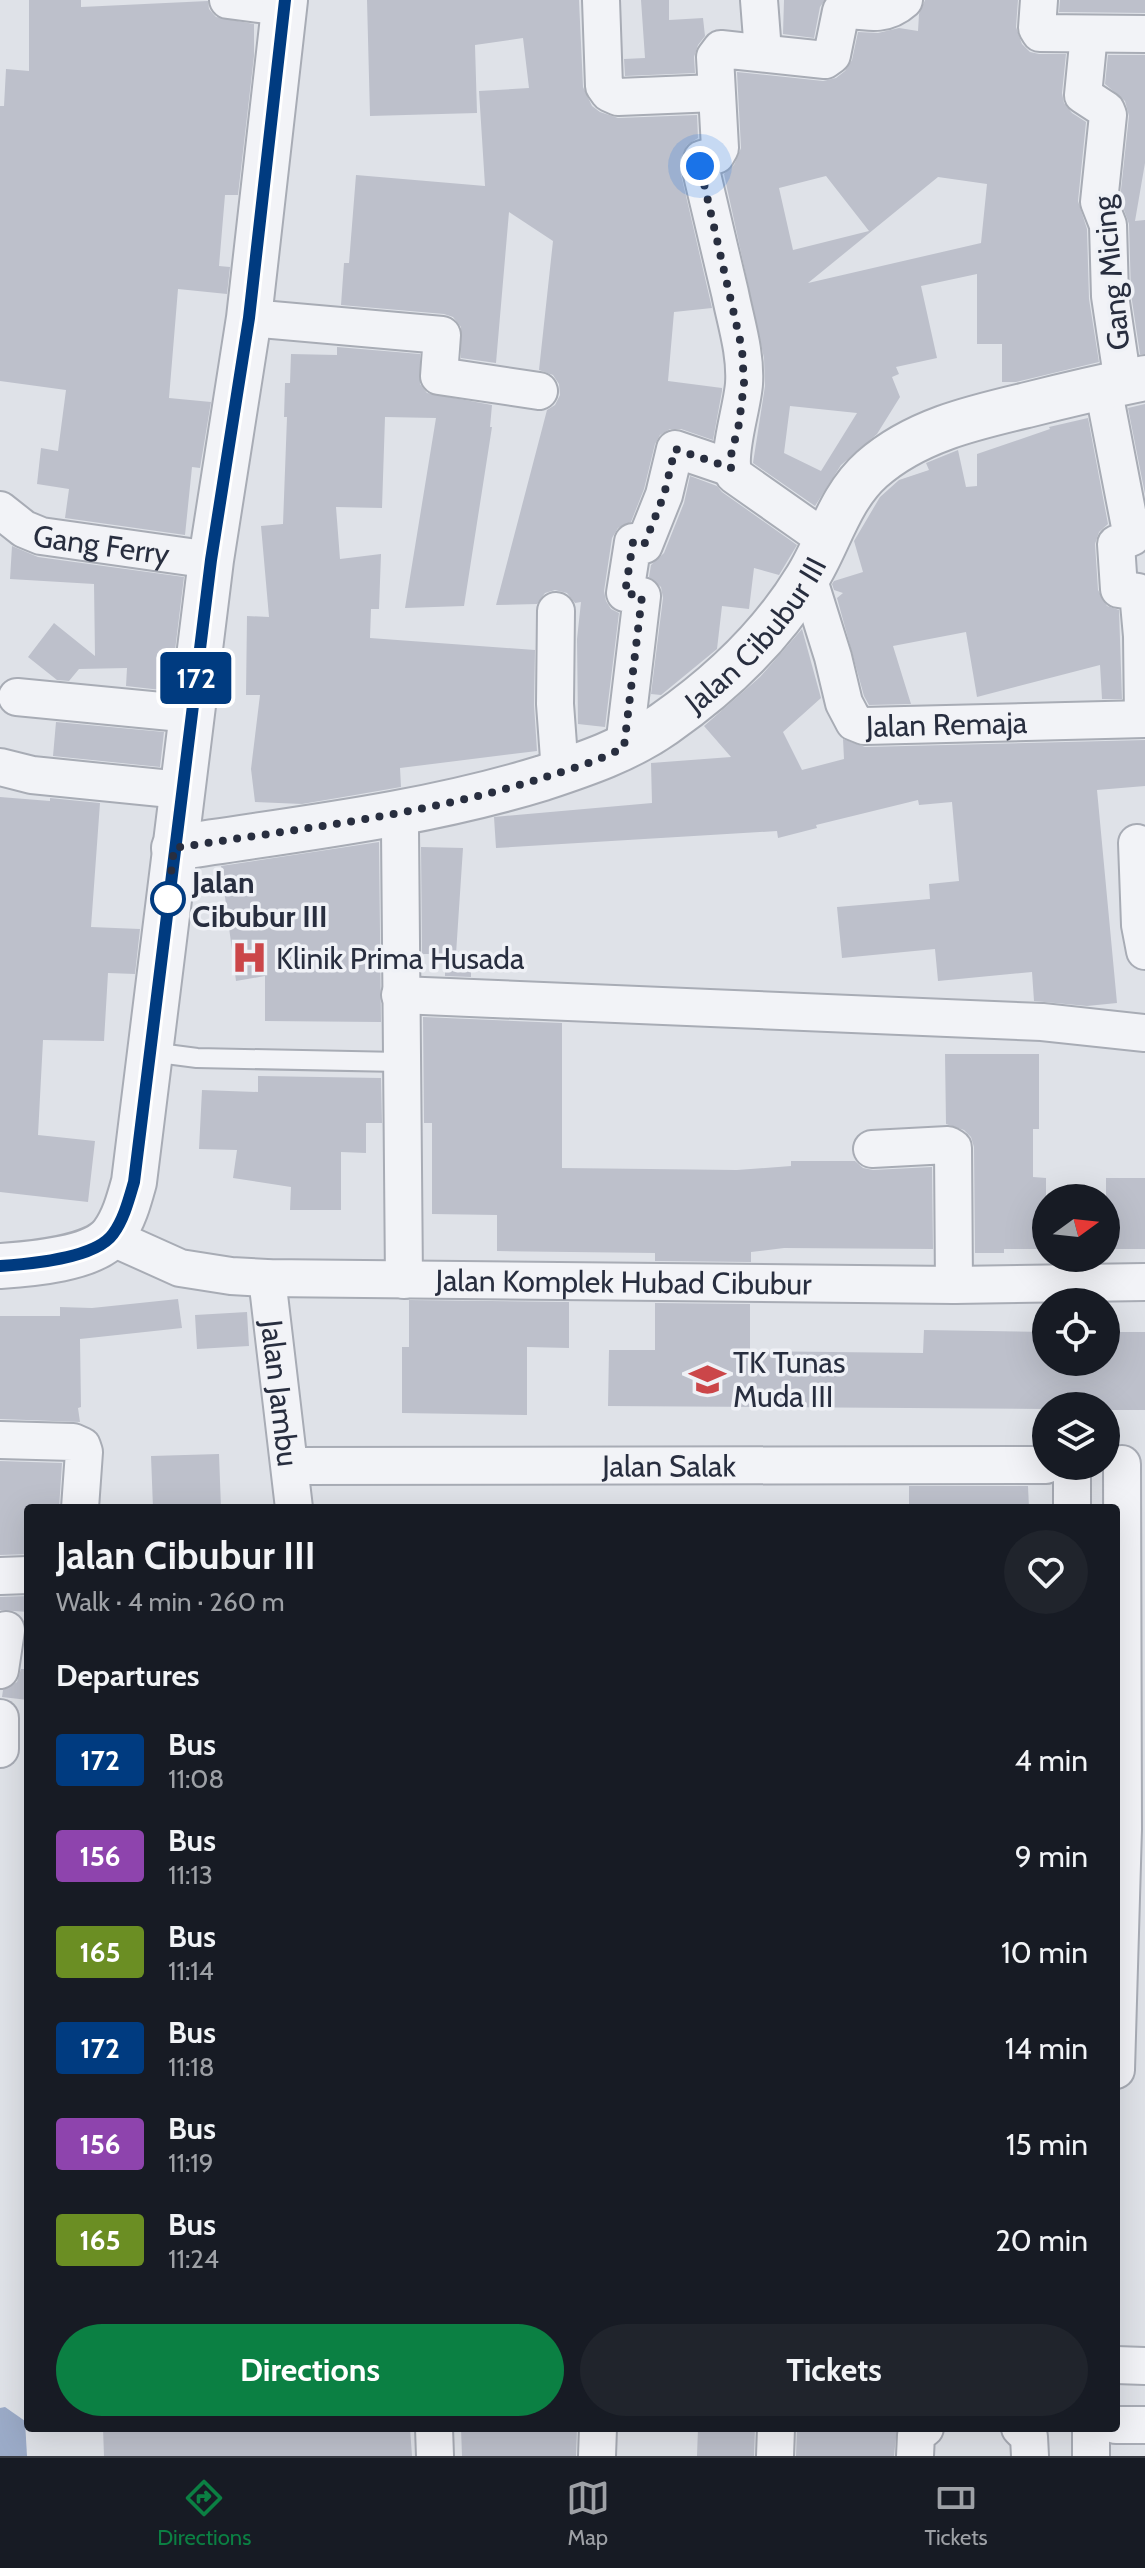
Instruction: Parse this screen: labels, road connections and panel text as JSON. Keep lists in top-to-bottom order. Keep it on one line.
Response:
{"streets":{"street":["Gang Micing","Gang Ferry","Jalan Cibubur III","Jalan Remaja","Jalan Komplek Hubad Cibubur","Jalan Jambu","Jalan Salak"]},"crossings":[["Gang Micing","Jalan Cibubur III"],["Jalan Cibubur III","Jalan Remaja"],["Jalan Komplek Hubad Cibubur","Jalan Jambu"],["Jalan Jambu","Jalan Salak"]],"places":{"other":["Jalan Cibubur III"],"hospital":["Klinik Prima Husada"],"school or university":["TK Tunas Muda III"]},"lines":["bus line 172"],"north":"right","page":{"on_map":"172","heading":[["Jalan Cibubur III","Walk · 4 min · 260 m"],"Departures"],"list":[{"mark":"172","name":"Bus","note":"11:08","value":"4 min"},{"mark":"156","name":"Bus","note":"11:13","value":"9 min"},{"mark":"165","name":"Bus","note":"11:14","value":"10 min"},{"mark":"172","name":"Bus","note":"11:18","value":"14 min"},{"mark":"156","name":"Bus","note":"11:19","value":"15 min"},{"mark":"165","name":"Bus","note":"11:24","value":"20 min"}],"buttons":["Directions","Tickets"],"tabs":["Directions","Map","Tickets"]}}
